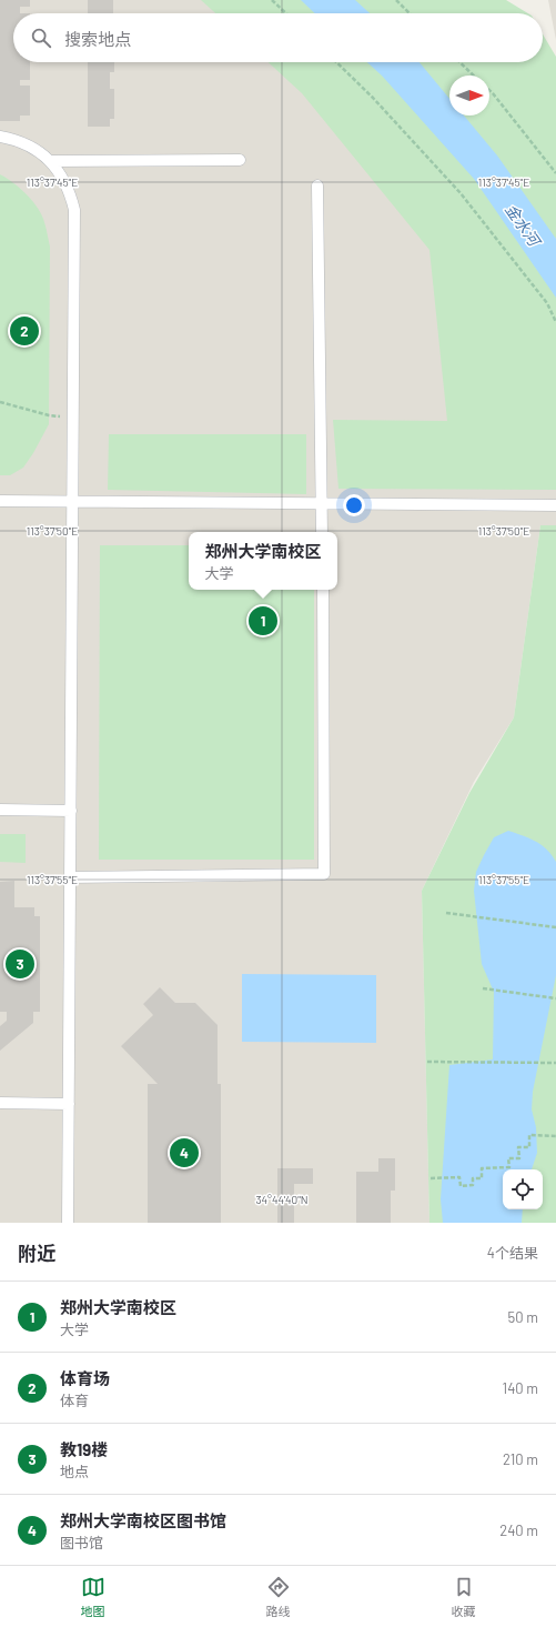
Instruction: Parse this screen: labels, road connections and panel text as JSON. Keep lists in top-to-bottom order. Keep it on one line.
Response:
{"water":["金水河"],"north":"right","page":{"search":"搜索地点","pins":["2","1","3","4"],"popup":["郑州大学南校区","大学"],"heading":["附近","4个结果"],"list":[{"mark":"1","name":"郑州大学南校区","note":"大学","value":"50 m"},{"mark":"2","name":"体育场","note":"体育","value":"140 m"},{"mark":"3","name":"教19楼","note":"地点","value":"210 m"},{"mark":"4","name":"郑州大学南校区图书馆","note":"图书馆","value":"240 m"}],"nav":["地图","路线","收藏"]},"coordinates":["113°37'45\"E","113°37'50\"E","113°37'55\"E","34°44'40\"N"]}
